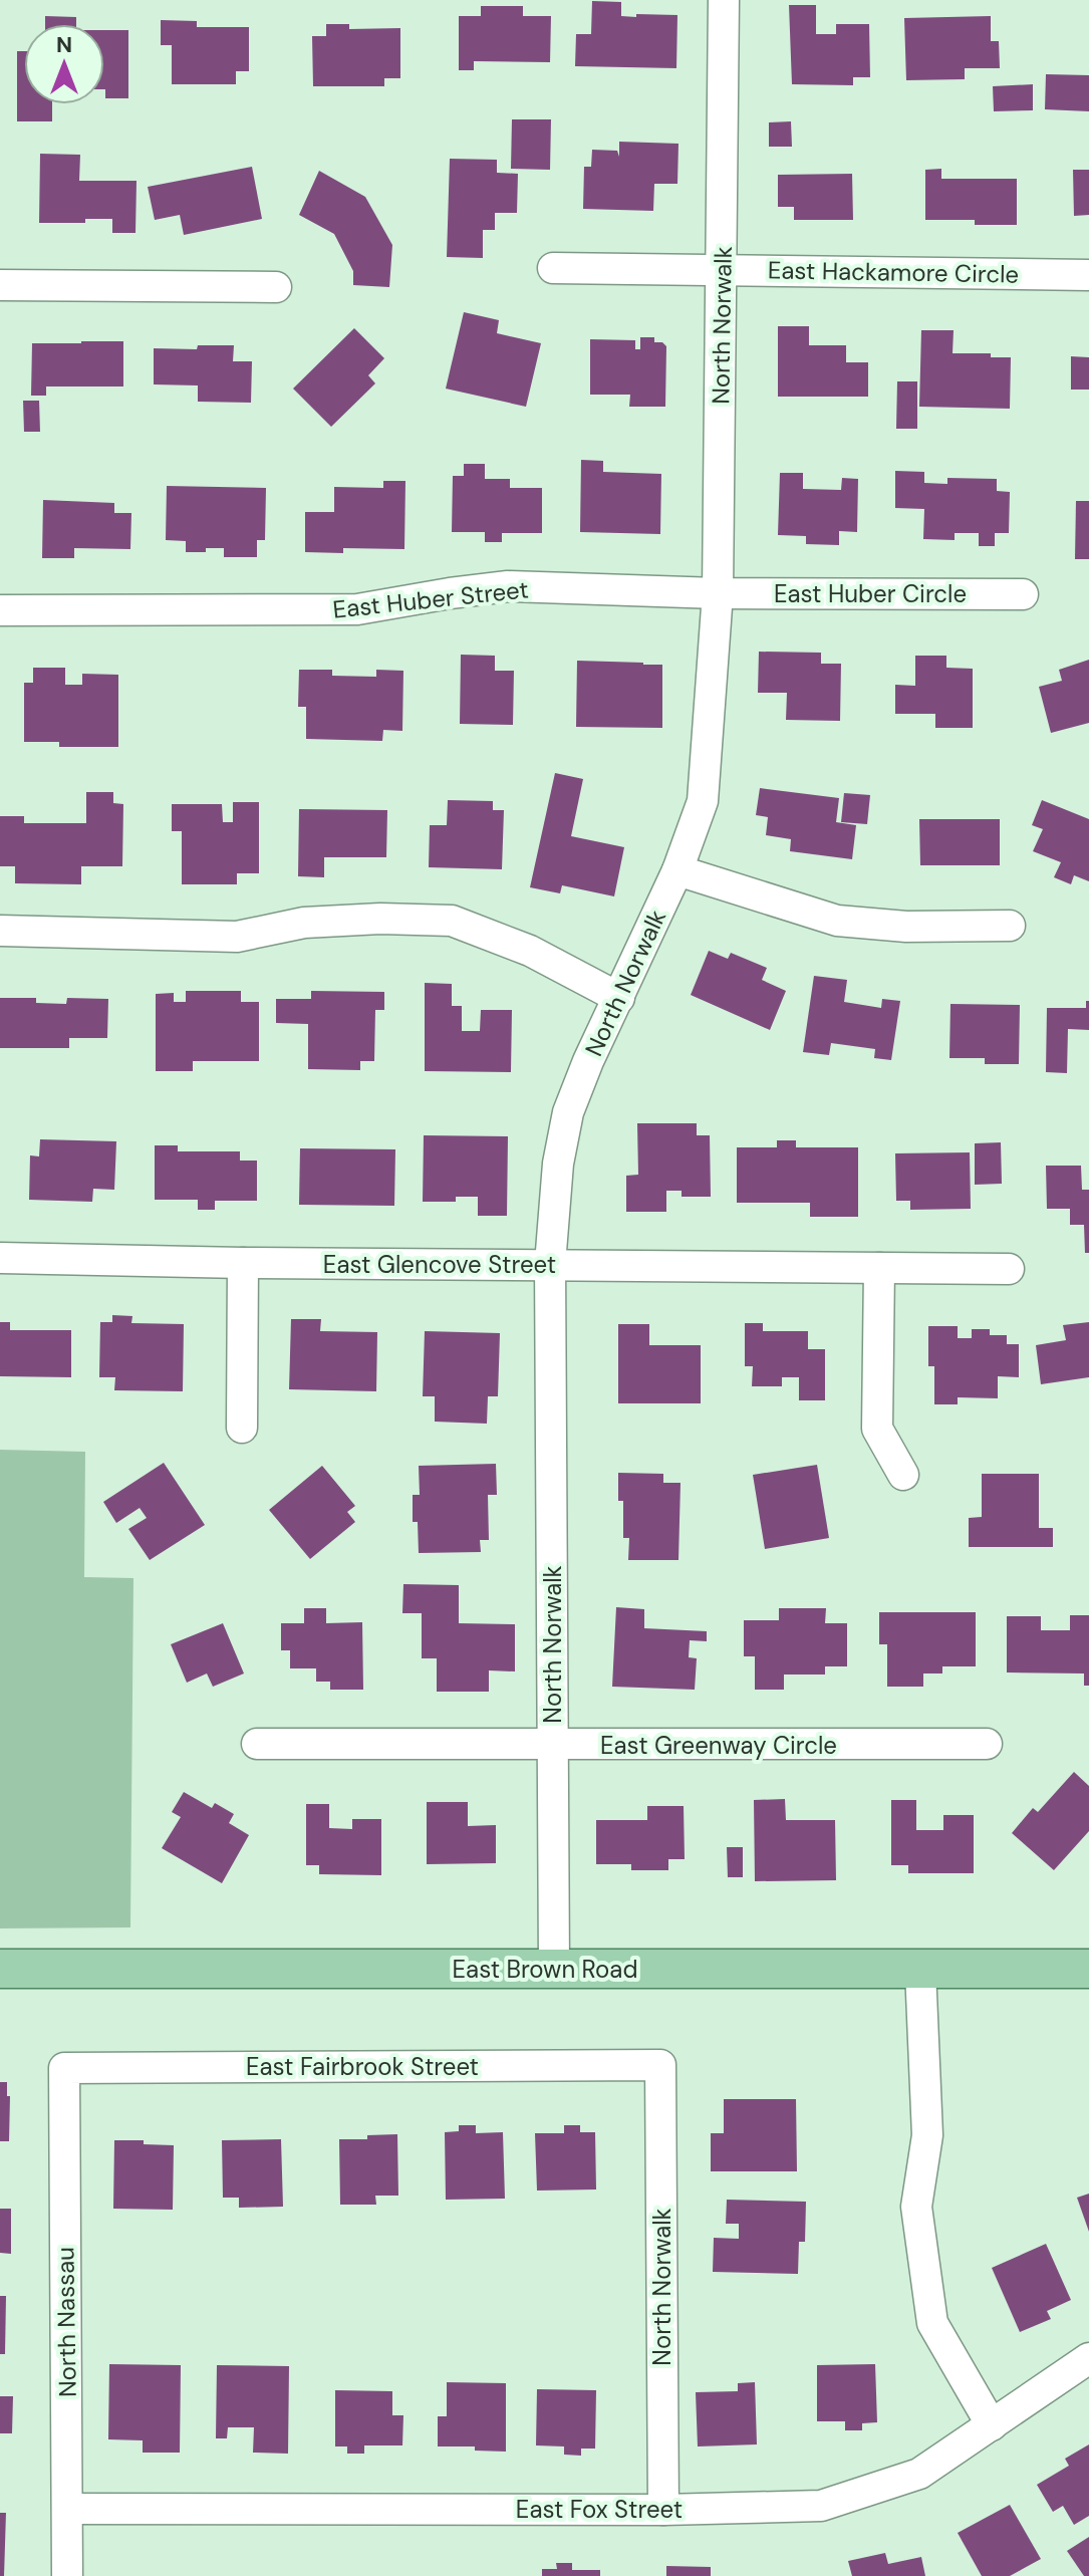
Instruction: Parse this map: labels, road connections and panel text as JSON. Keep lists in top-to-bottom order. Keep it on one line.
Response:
{"streets":{"main road":["East Brown Road"],"street":["East Hackamore Circle","North Norwalk","East Huber Circle","East Huber Street","East Glencove Street","East Greenway Circle","East Fairbrook Street","North Nassau","East Fox Street"]},"crossings":[["East Hackamore Circle","North Norwalk"],["North Norwalk","East Huber Circle"],["North Norwalk","East Huber Street"],["North Norwalk","East Glencove Street"],["North Norwalk","East Greenway Circle"],["North Norwalk","East Brown Road"],["North Norwalk","East Fairbrook Street"],["North Norwalk","East Fox Street"],["East Huber Circle","East Huber Street"],["East Fairbrook Street","North Nassau"],["North Nassau","East Fox Street"]],"north":"top"}
